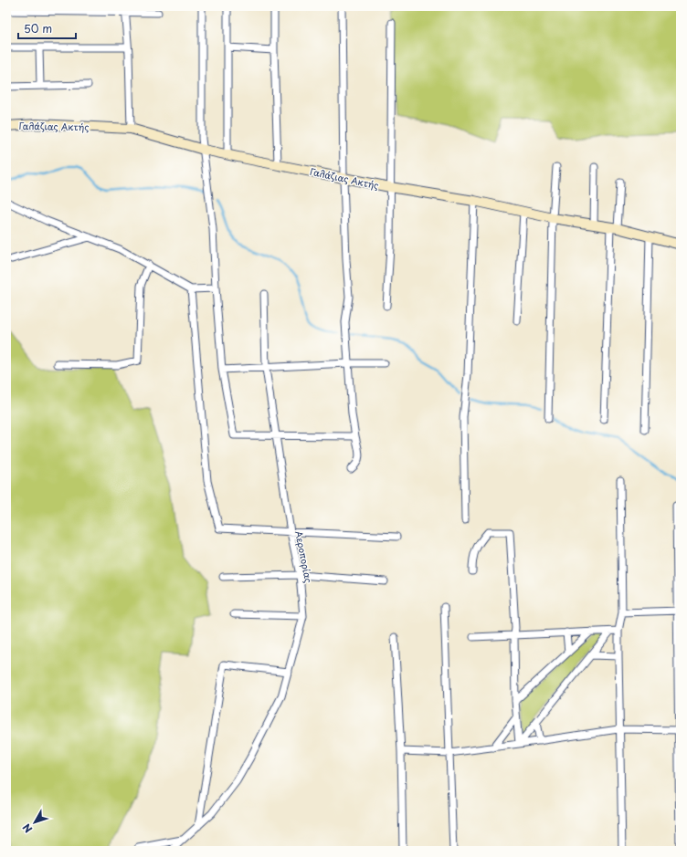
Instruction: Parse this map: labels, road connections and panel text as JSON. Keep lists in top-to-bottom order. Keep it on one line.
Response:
{"streets":{"street":["Γαλάζιας Ακτής","Αεροπορίας"]},"scale_bar":"50 m","north":"bottom left"}
